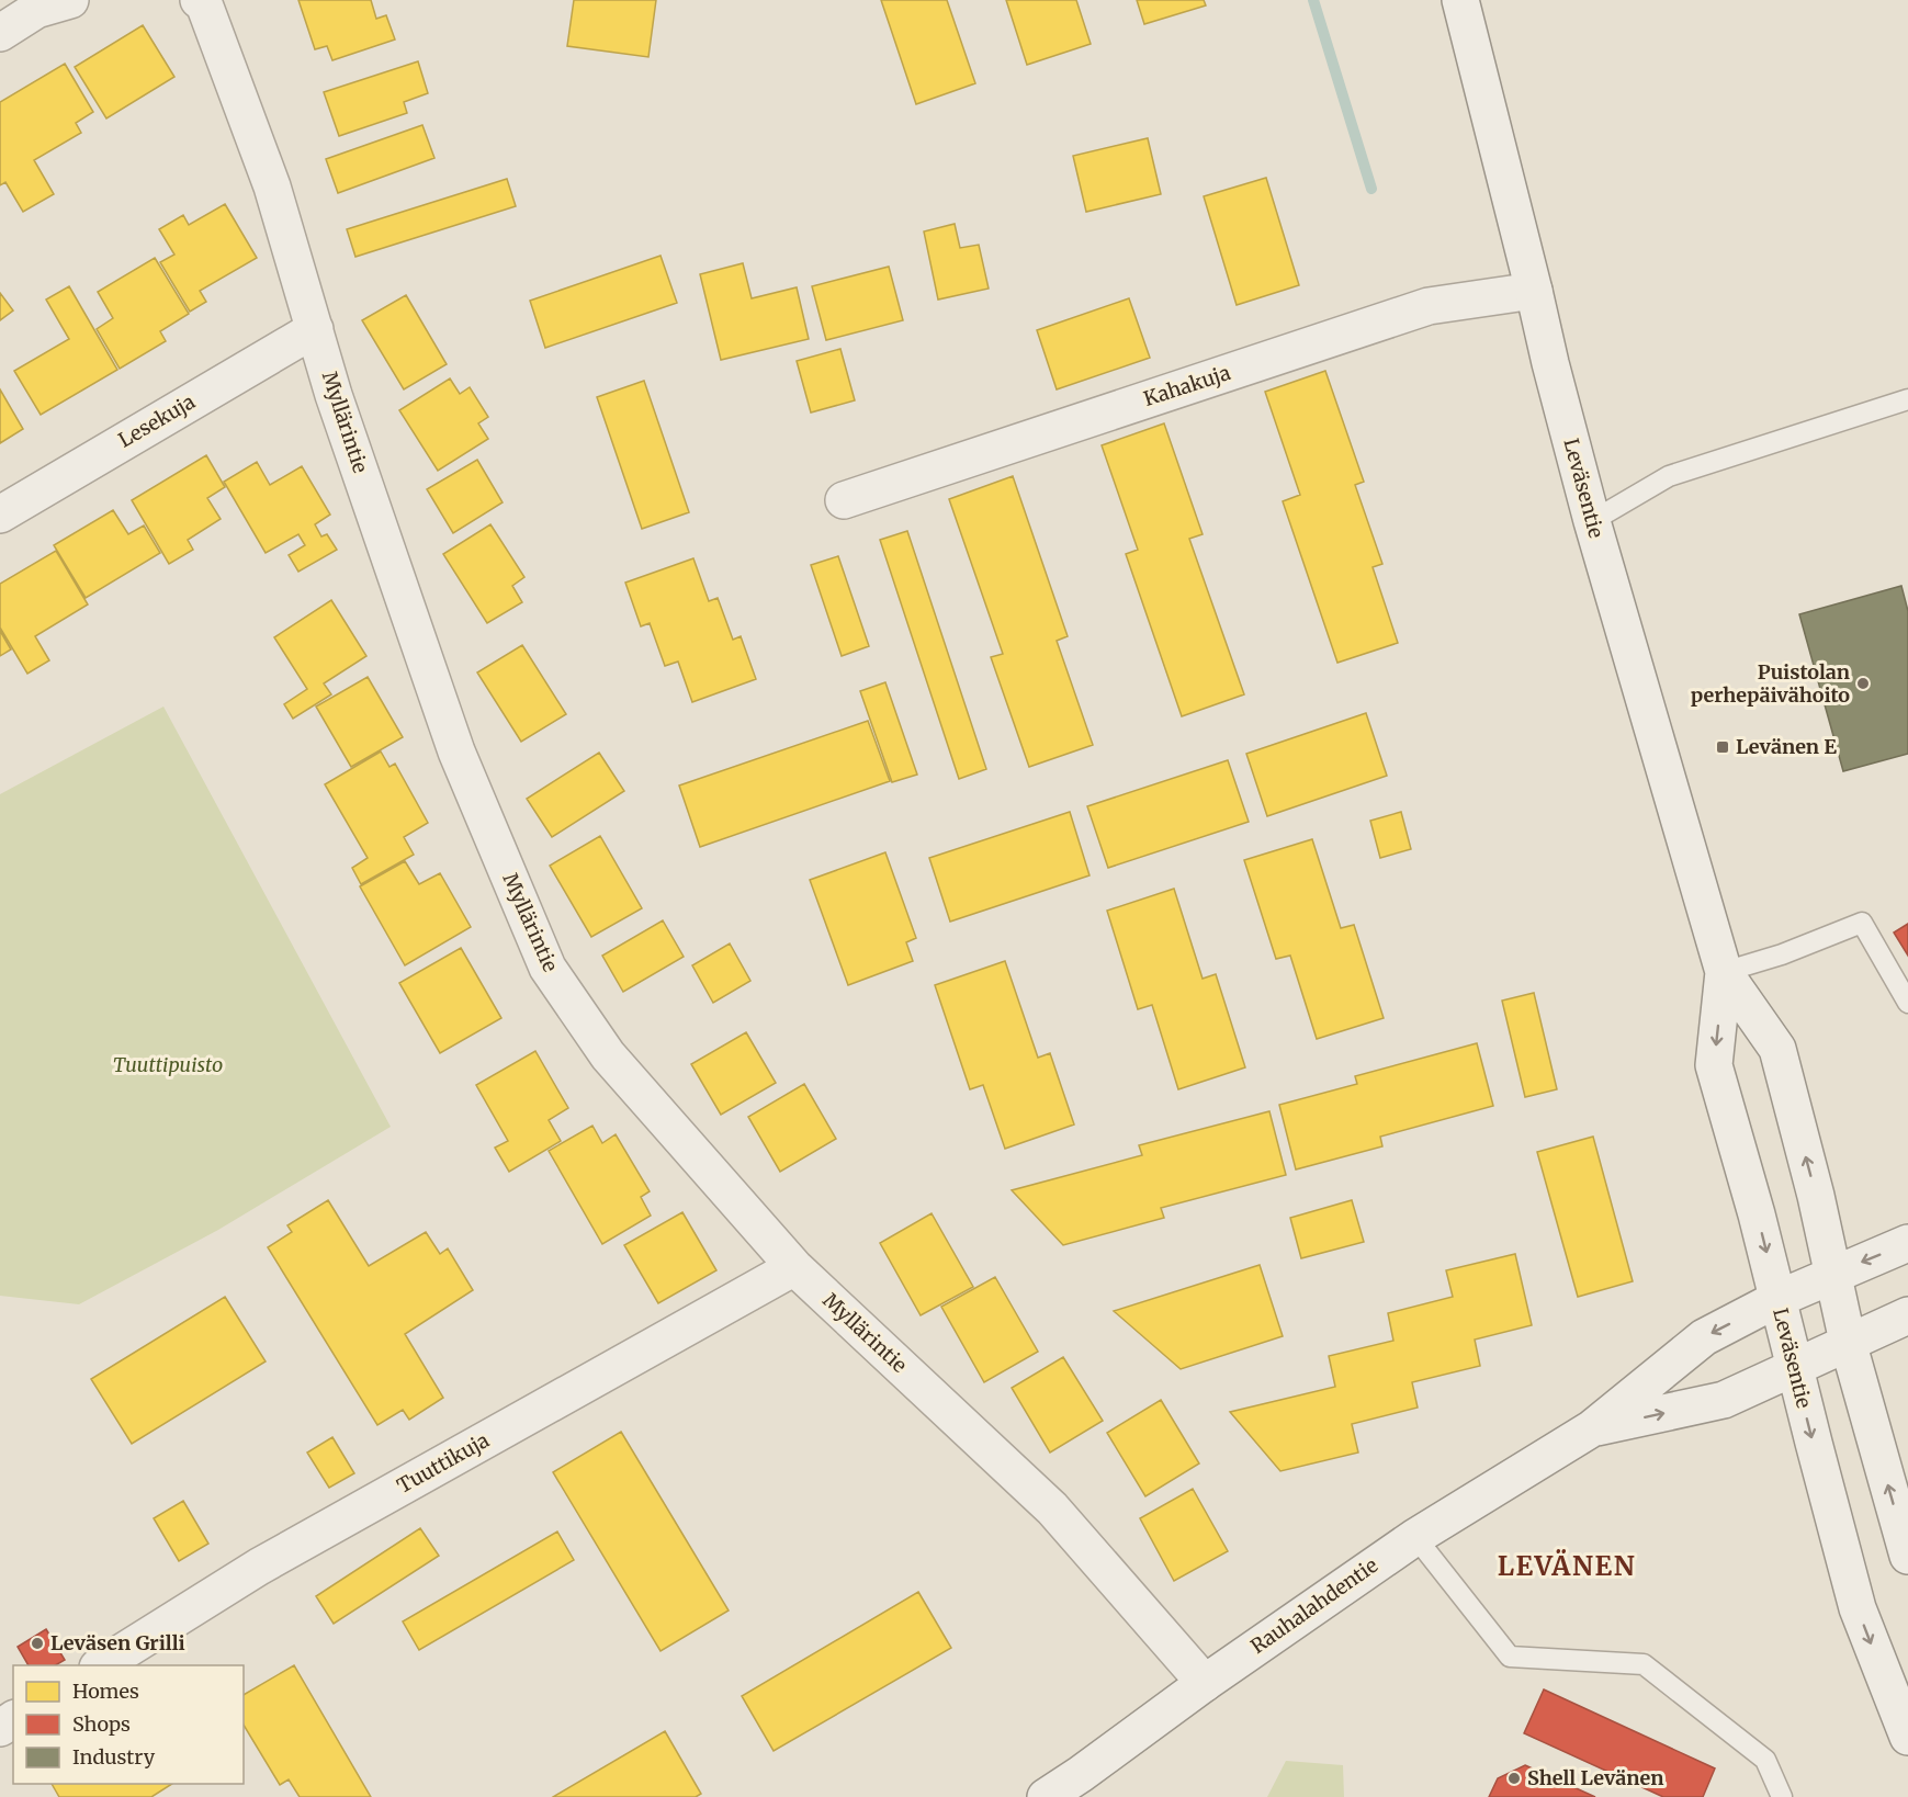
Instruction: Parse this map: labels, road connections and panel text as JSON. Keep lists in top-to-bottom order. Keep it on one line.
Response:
{"streets":{"street":["Kahakuja","Lesekuja","Myllärintie","Leväsentie","Tuuttikuja","Rauhalahdentie"]},"crossings":[["Kahakuja","Leväsentie"],["Lesekuja","Myllärintie"],["Myllärintie","Tuuttikuja"],["Myllärintie","Rauhalahdentie"],["Leväsentie","Rauhalahdentie"]],"districts":["LEVÄNEN"],"parks":["Tuuttipuisto"],"places":{"other":["Puistolan perhepäivähoito","Leväsen Grilli","Shell Levänen"],"transit":["Levänen E"]},"legend":["Homes","Shops","Industry"]}
